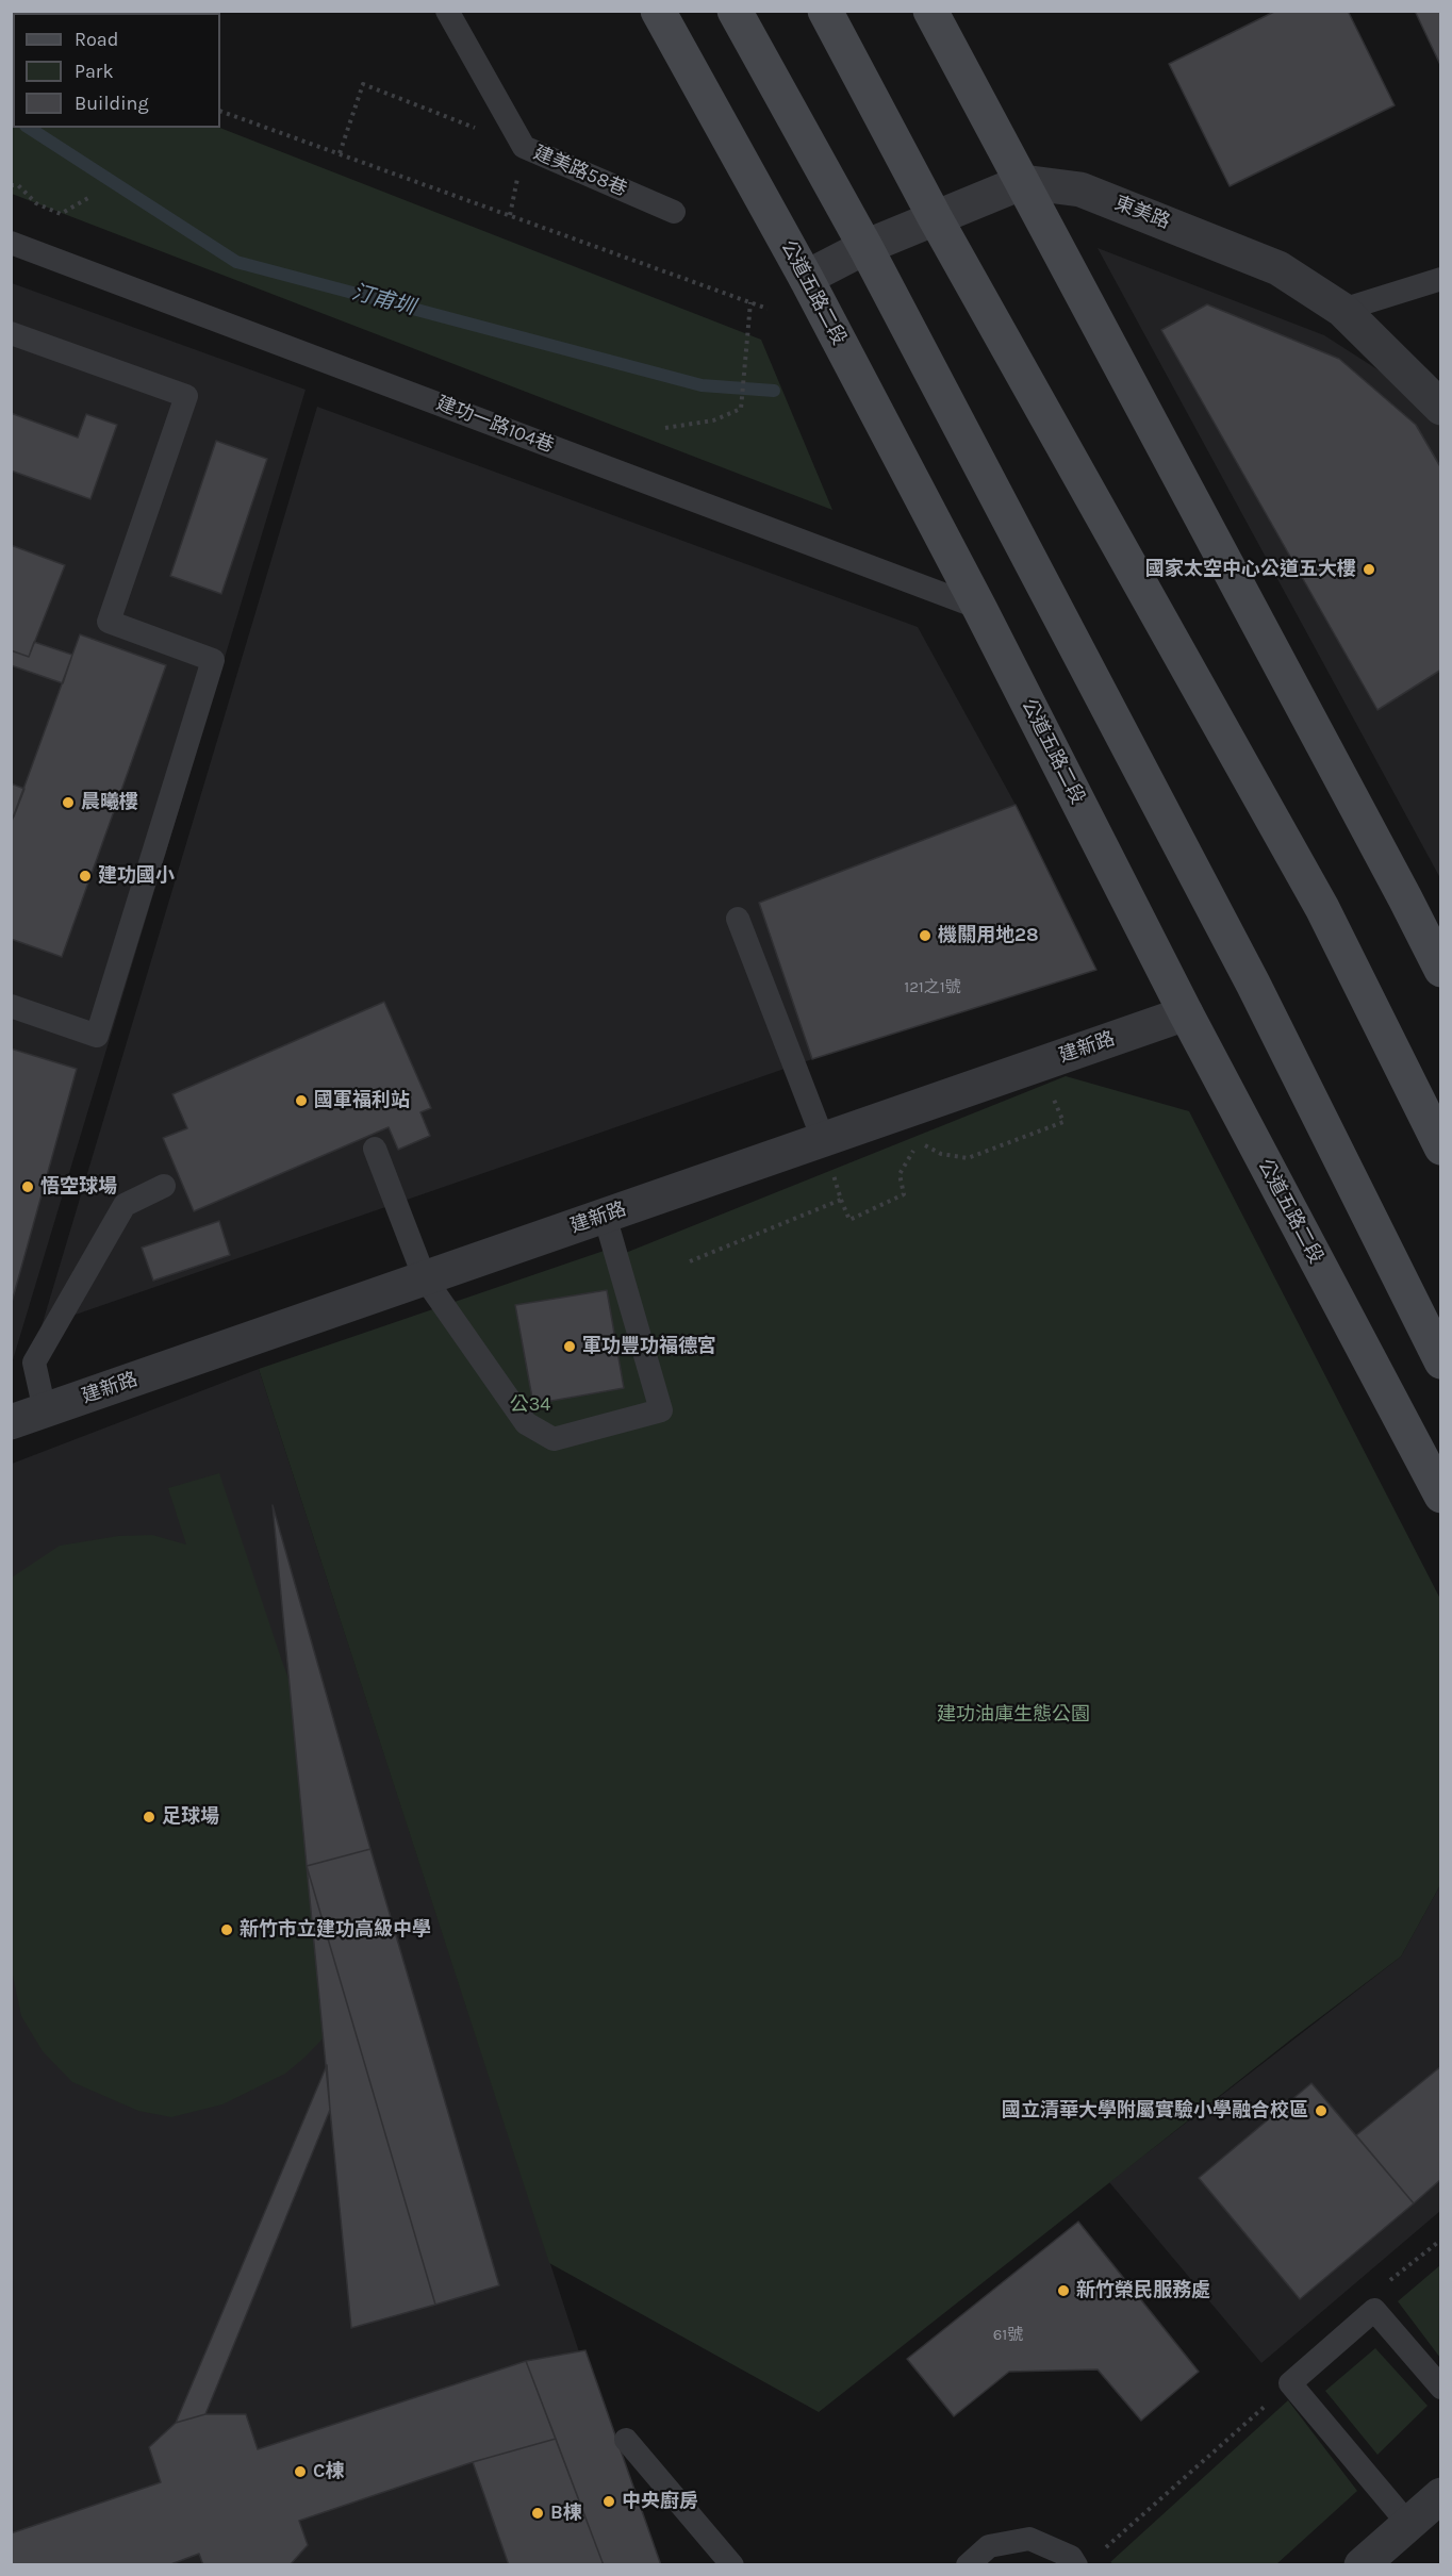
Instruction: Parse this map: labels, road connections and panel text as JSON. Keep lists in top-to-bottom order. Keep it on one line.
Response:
{"streets":{"street":["東美路","公道五路二段","建新路"],"lane":["建美路58巷","建功一路104巷"]},"crossings":[["東美路","公道五路二段"],["公道五路二段","建功一路104巷"],["公道五路二段","建新路"]],"water":["汀甫圳"],"parks":["公34","建功油庫生態公園"],"places":["國家太空中心公道五大樓","晨曦樓","建功國小","機關用地28","國軍福利站","悟空球場","軍功豐功福德宮","足球場","新竹市立建功高級中學","國立清華大學附屬實驗小學融合校區","新竹榮民服務處","C棟","中央廚房","B棟"],"house_numbers":["121之1號","61號"],"legend":["Road","Park","Building"]}
